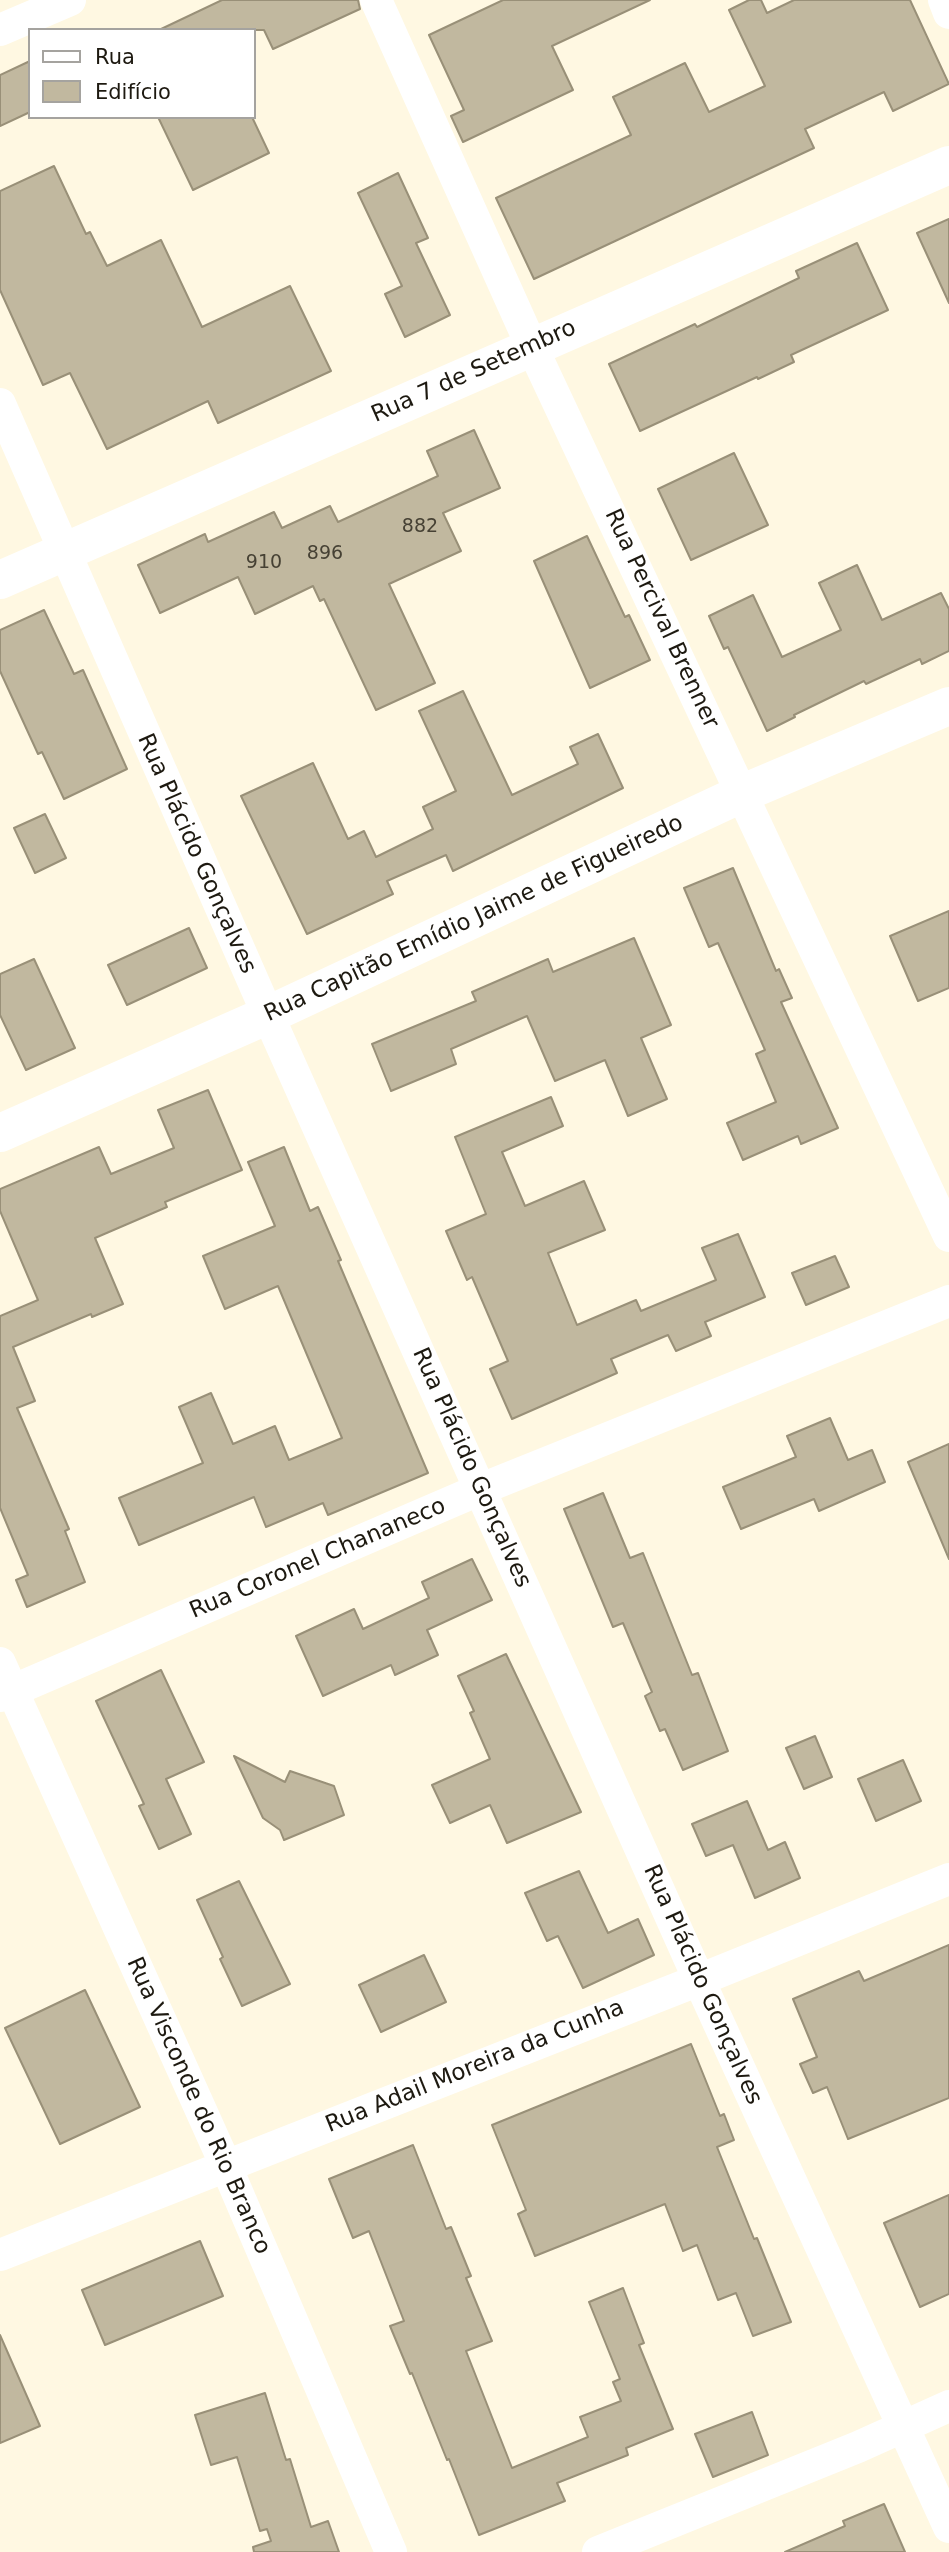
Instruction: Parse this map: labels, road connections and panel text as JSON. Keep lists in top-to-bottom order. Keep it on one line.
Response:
{"streets":{"main road":["Rua 7 de Setembro","Rua Capitão Emídio Jaime de Figueiredo"],"street":["Rua Percival Brenner","Rua Plácido Gonçalves","Rua Coronel Chananeco","Rua Adail Moreira da Cunha","Rua Visconde do Rio Branco"]},"crossings":[["Rua 7 de Setembro","Rua Percival Brenner"],["Rua 7 de Setembro","Rua Plácido Gonçalves"],["Rua Percival Brenner","Rua Capitão Emídio Jaime de Figueiredo"],["Rua Plácido Gonçalves","Rua Capitão Emídio Jaime de Figueiredo"],["Rua Plácido Gonçalves","Rua Coronel Chananeco"],["Rua Plácido Gonçalves","Rua Adail Moreira da Cunha"],["Rua Coronel Chananeco","Rua Visconde do Rio Branco"],["Rua Adail Moreira da Cunha","Rua Visconde do Rio Branco"]],"house_numbers":["882","896","910"],"legend":["Rua","Edifício"]}
